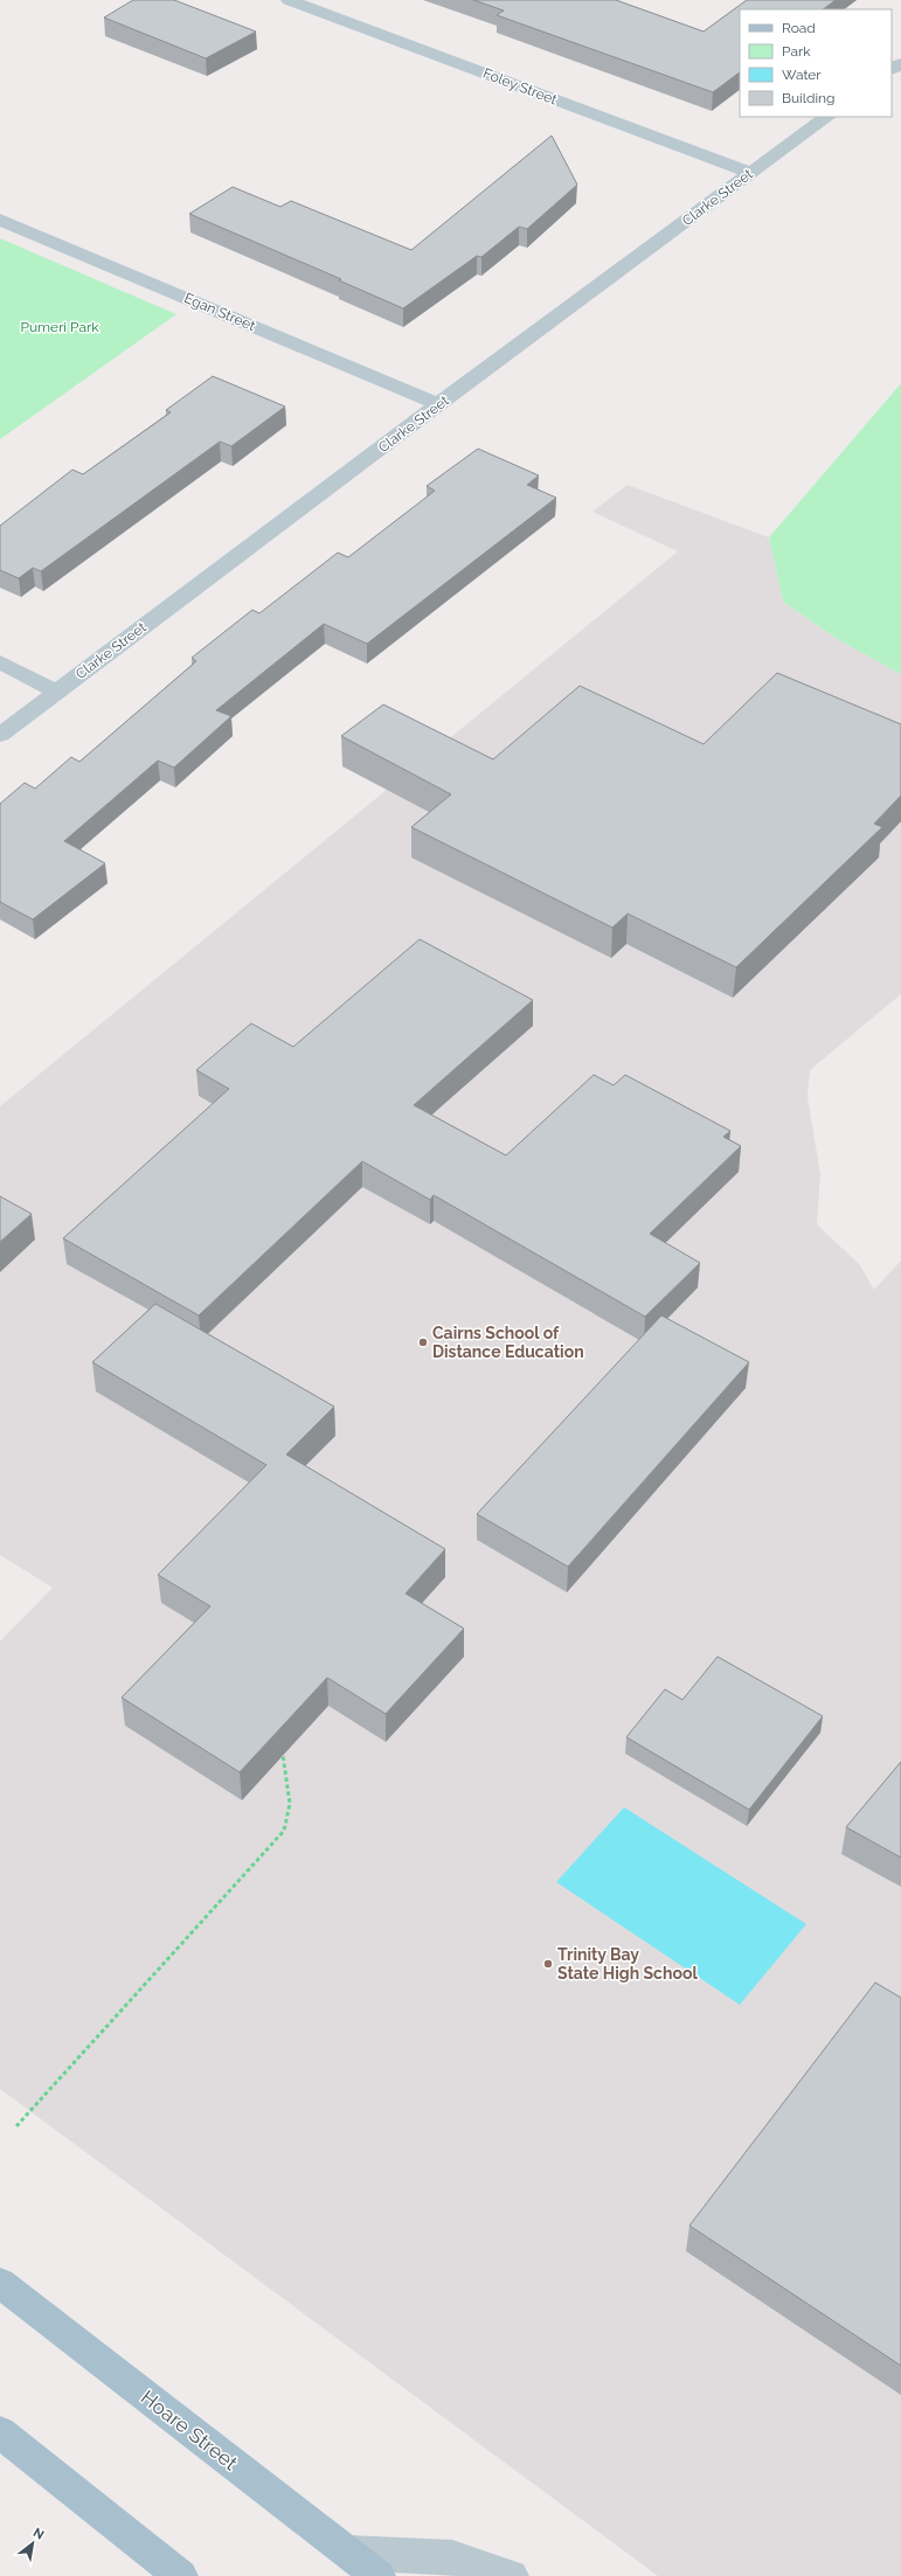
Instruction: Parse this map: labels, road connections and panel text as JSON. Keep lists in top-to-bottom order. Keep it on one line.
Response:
{"streets":{"main road":["Hoare Street"],"street":["Foley Street","Clarke Street","Egan Street"]},"crossings":[["Foley Street","Clarke Street"],["Clarke Street","Egan Street"]],"parks":["Pumeri Park"],"places":["Cairns School of Distance Education","Trinity Bay State High School"],"legend":["Road","Park","Water","Building"],"north":"top right"}
